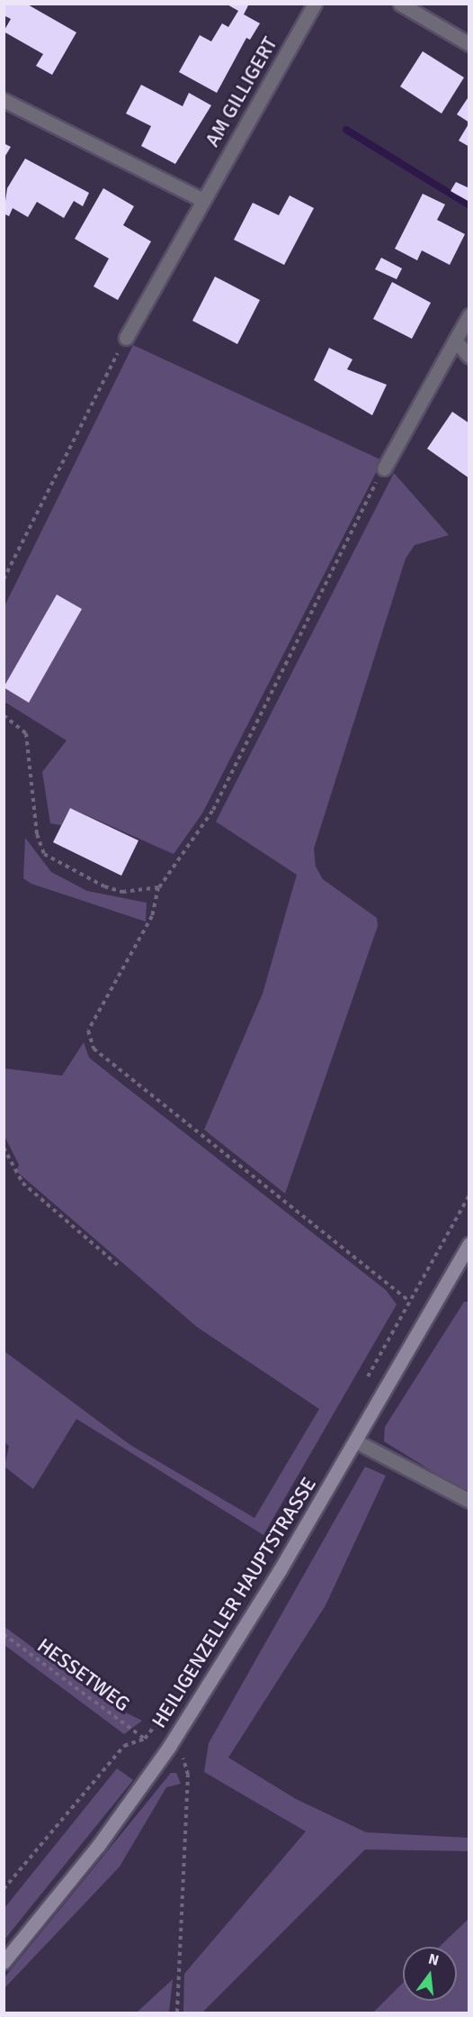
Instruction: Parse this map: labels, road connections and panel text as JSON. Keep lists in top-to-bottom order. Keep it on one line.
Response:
{"streets":{"street":["AM GILLIGERT","HEILIGENZELLER HAUPTSTRASSE"],"path":["HESSETWEG"]},"north":"top"}
